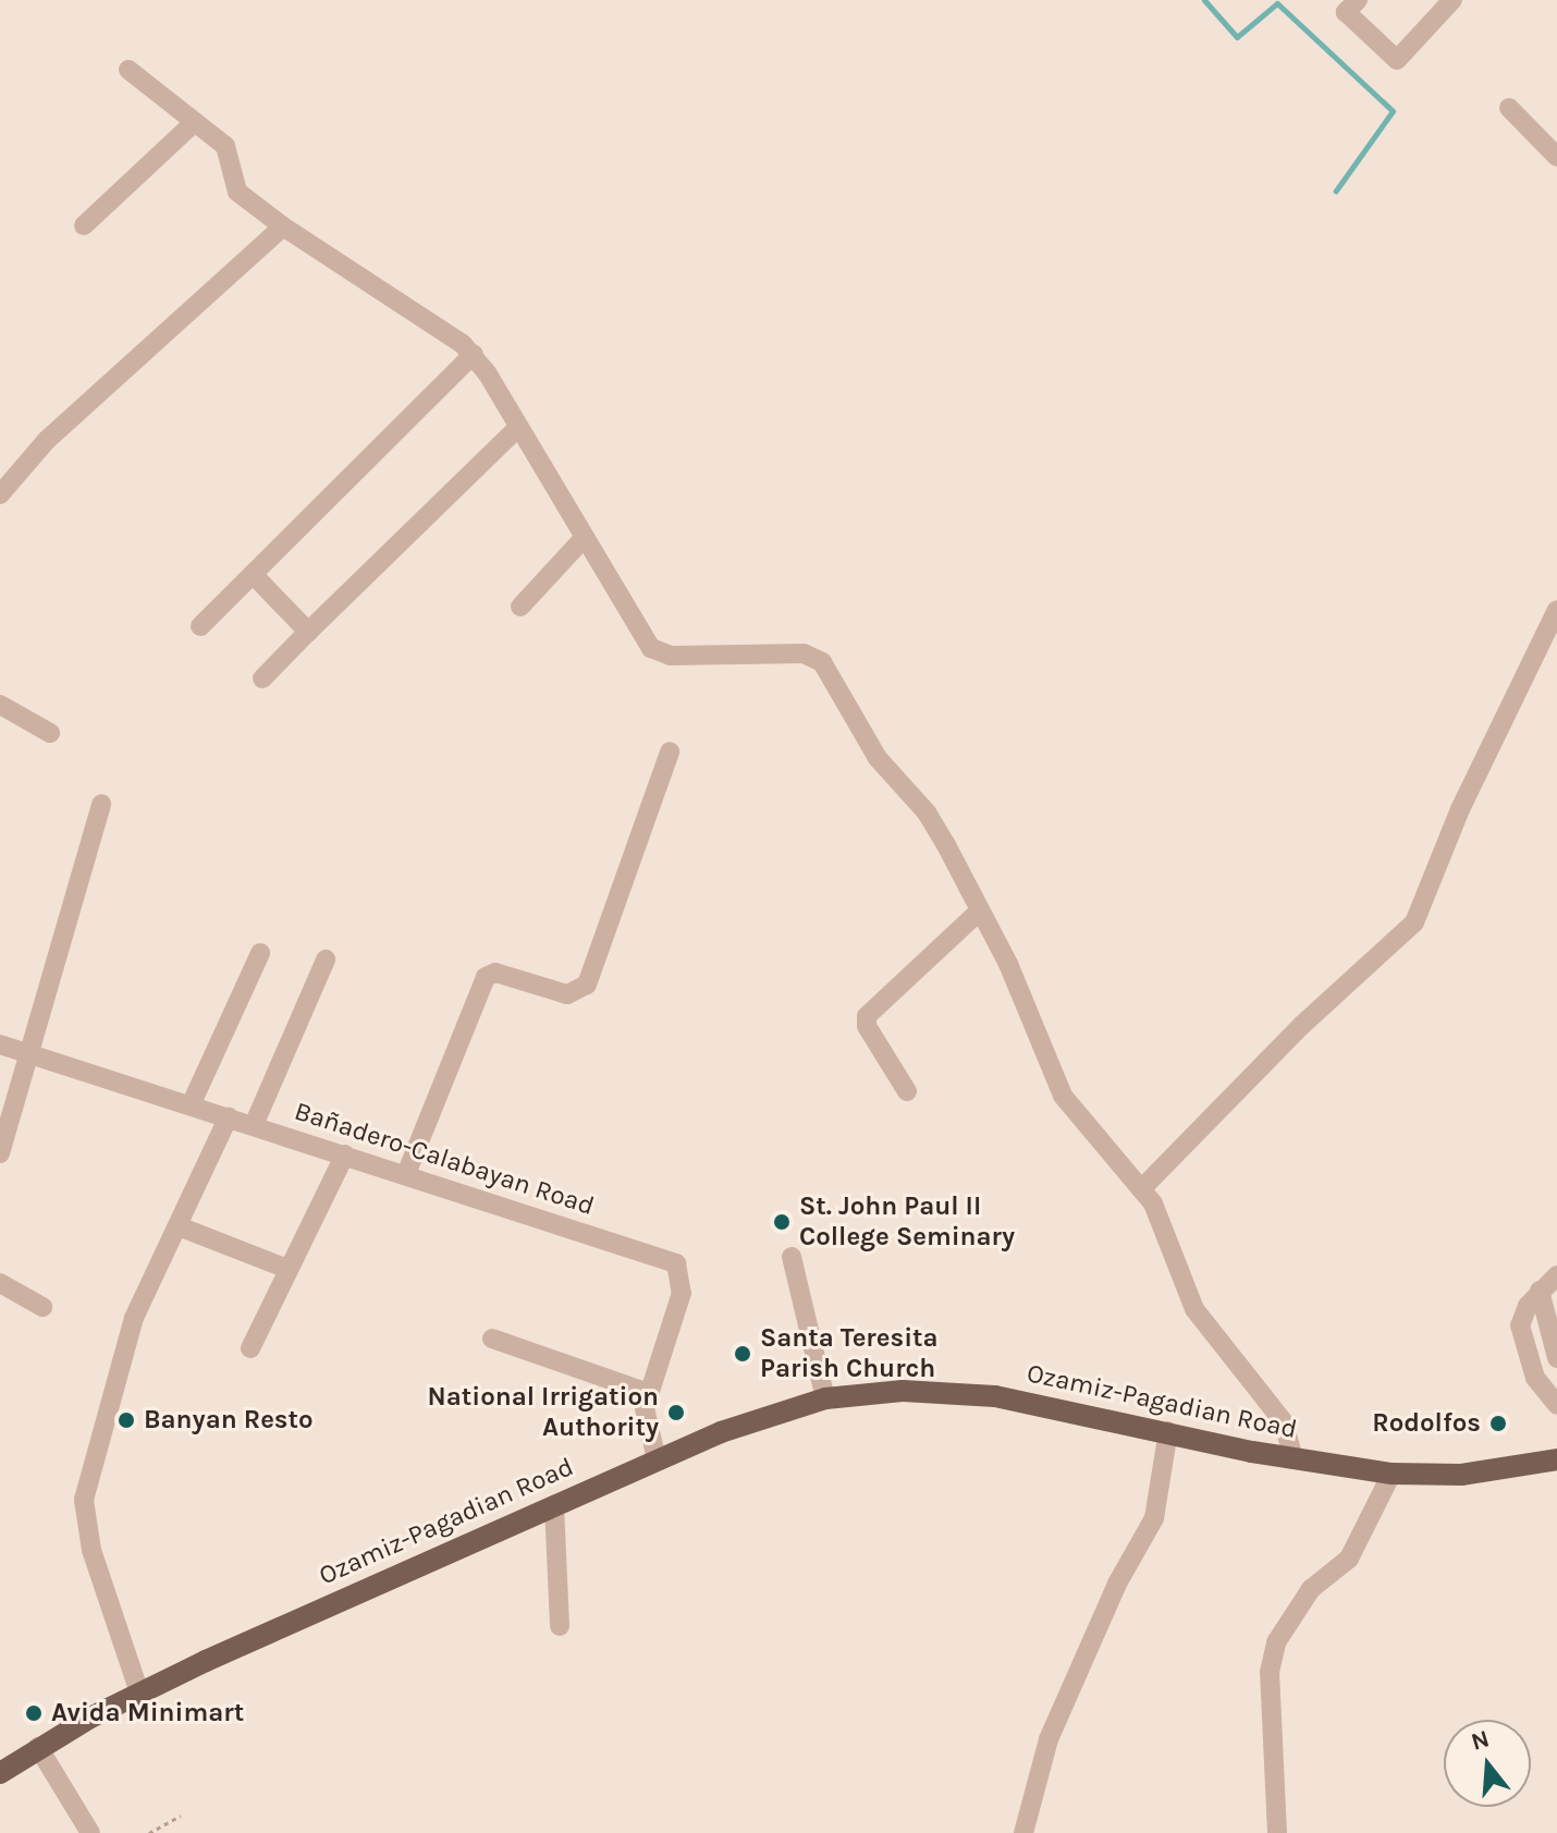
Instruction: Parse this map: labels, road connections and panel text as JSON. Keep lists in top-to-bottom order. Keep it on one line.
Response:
{"streets":{"main road":["Ozamiz-Pagadian Road"],"street":["Bañadero-Calabayan Road"]},"crossings":[["Bañadero-Calabayan Road","Ozamiz-Pagadian Road"]],"places":["St. John Paul II College Seminary","Santa Teresita Parish Church","National Irrigation Authority","Banyan Resto","Rodolfos","Avida Minimart"],"north":"top"}
